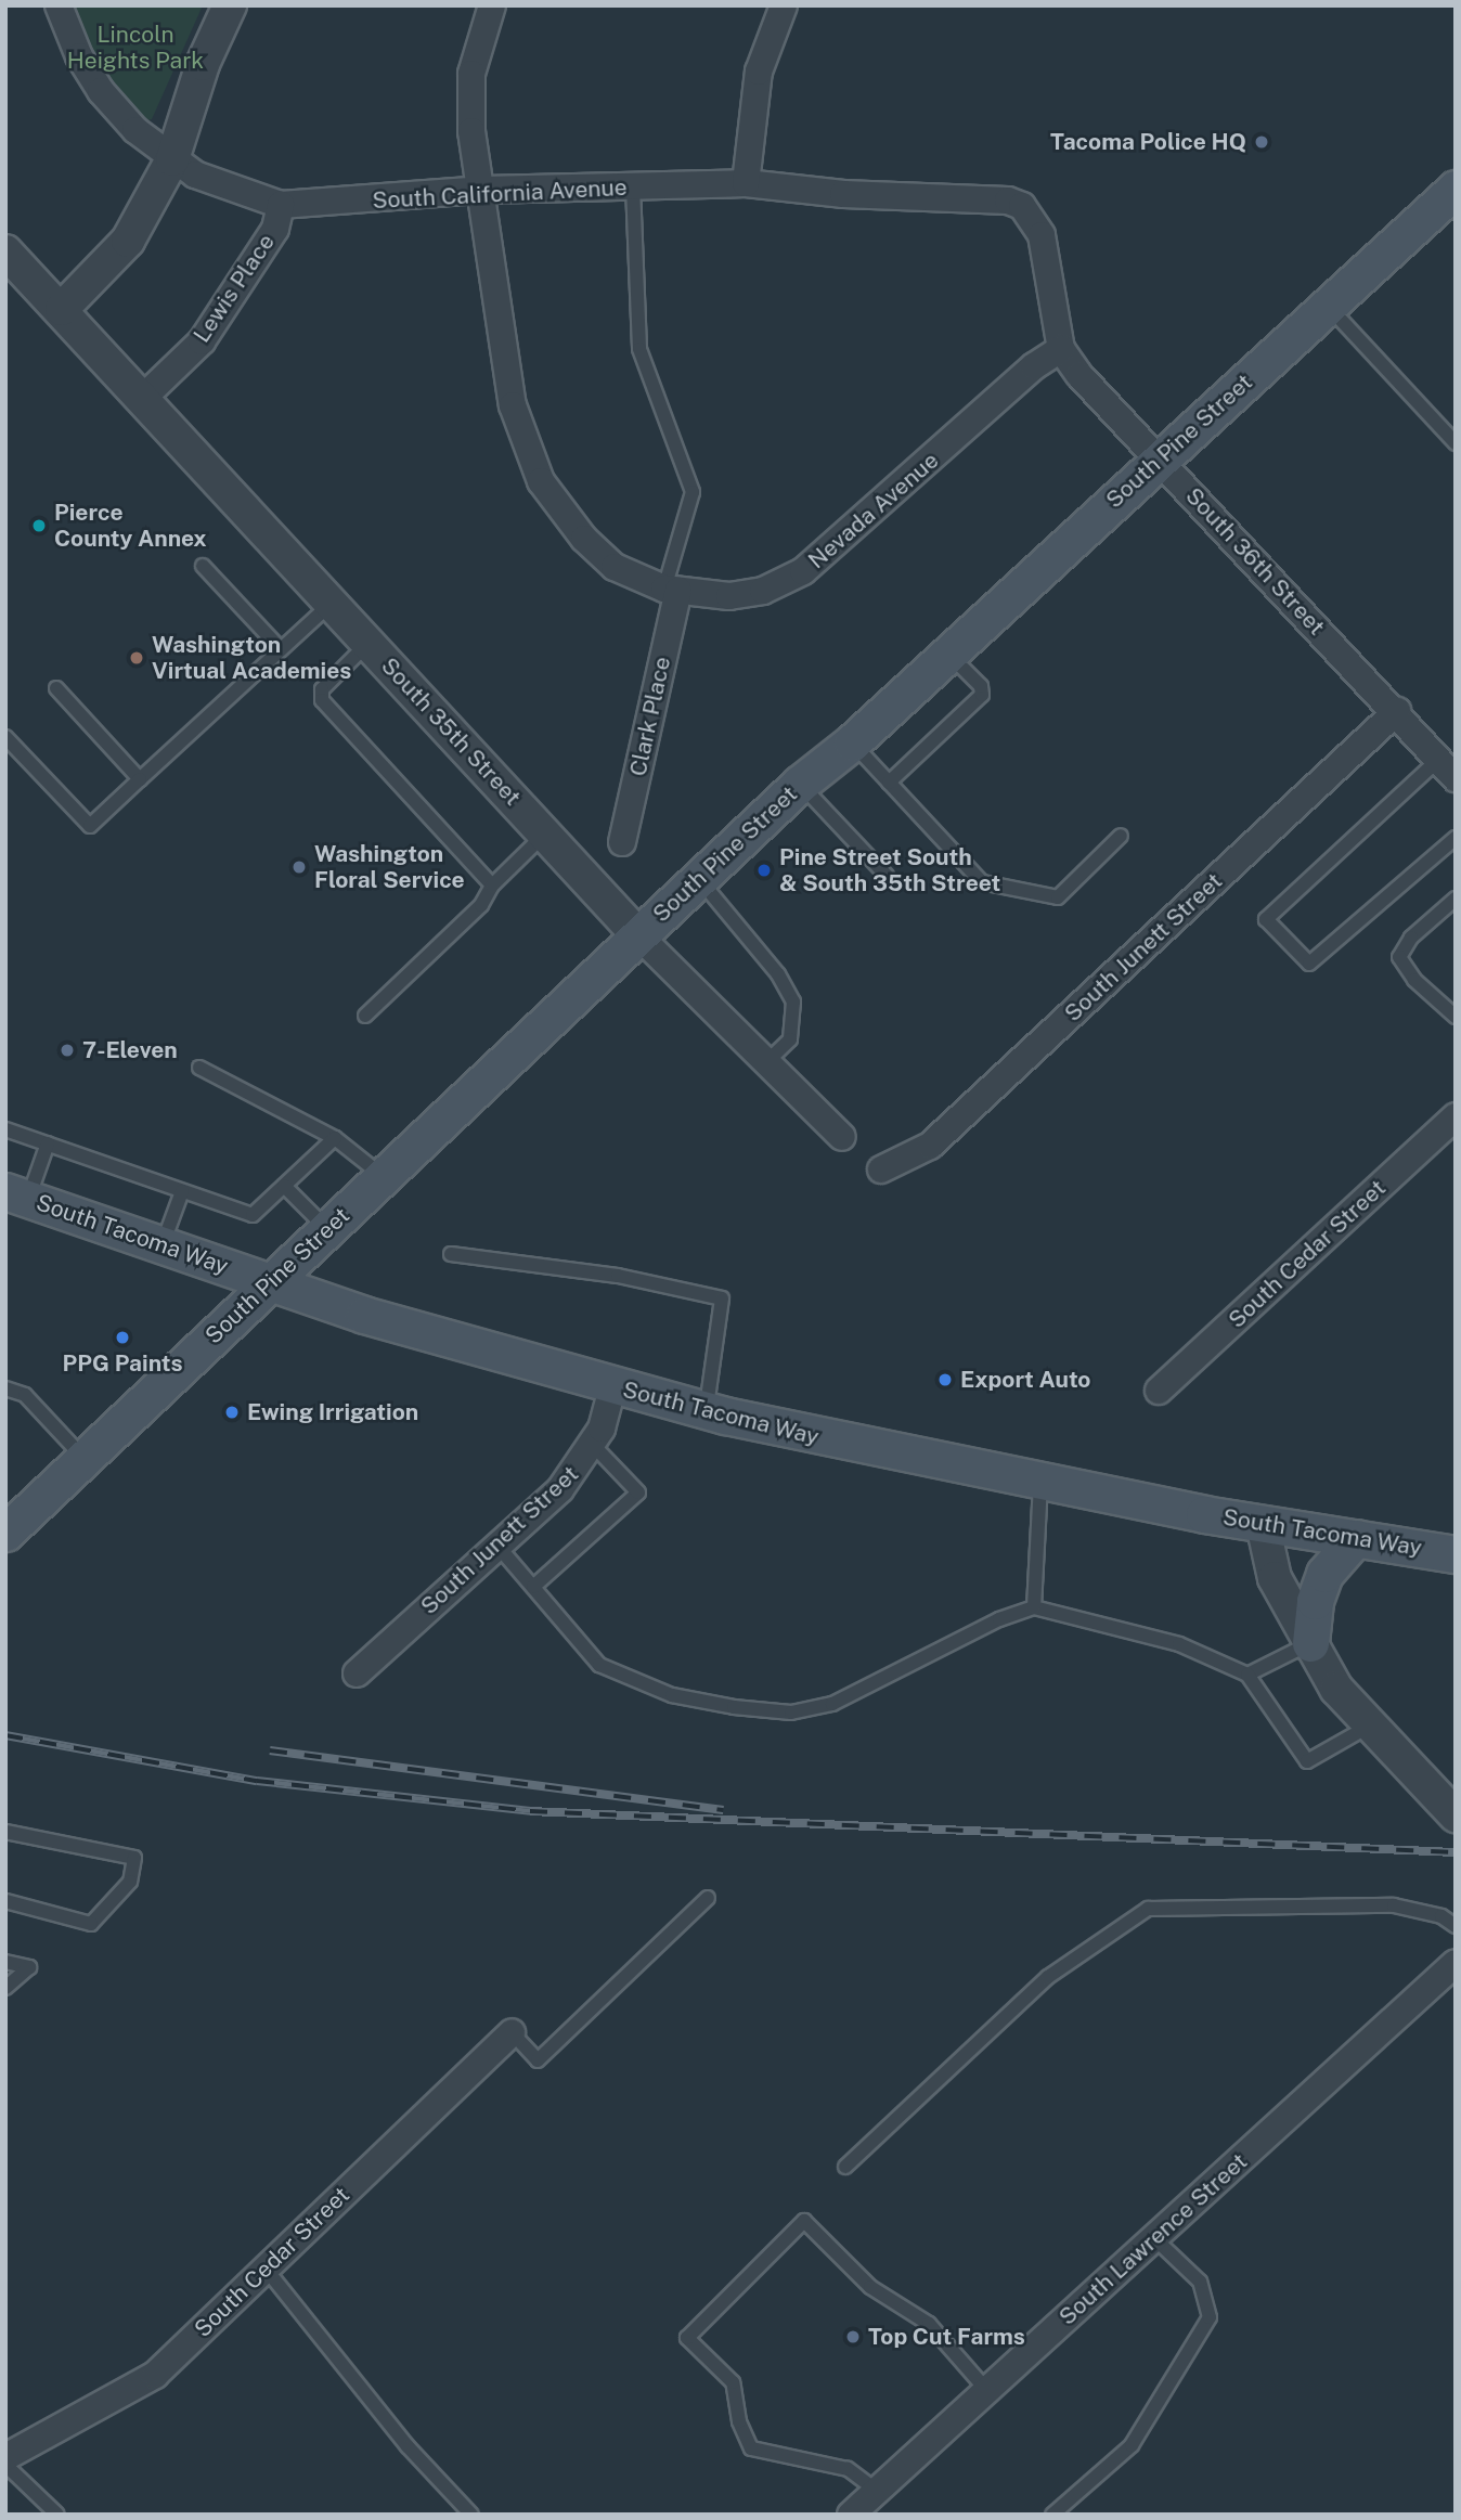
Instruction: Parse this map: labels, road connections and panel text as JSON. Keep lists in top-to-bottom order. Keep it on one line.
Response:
{"streets":{"main road":["South Pine Street","South Tacoma Way"],"street":["South California Avenue","Lewis Place","Nevada Avenue","South 36th Street","Clark Place","South 35th Street","South Junett Street","South Cedar Street","South Lawrence Street"]},"crossings":[["South California Avenue","Lewis Place"],["South California Avenue","Nevada Avenue"],["South California Avenue","South 36th Street"],["Lewis Place","South 35th Street"],["South Pine Street","South 36th Street"],["South Pine Street","South 35th Street"],["South Pine Street","South Tacoma Way"],["Nevada Avenue","South 36th Street"],["Nevada Avenue","Clark Place"],["South 36th Street","South Junett Street"],["South Junett Street","South Tacoma Way"]],"parks":["Lincoln Heights Park"],"places":["Tacoma Police HQ","Pierce County Annex","Washington Virtual Academies","Washington Floral Service","Pine Street South & South 35th Street","7-Eleven","PPG Paints","Export Auto","Ewing Irrigation","Top Cut Farms"]}
